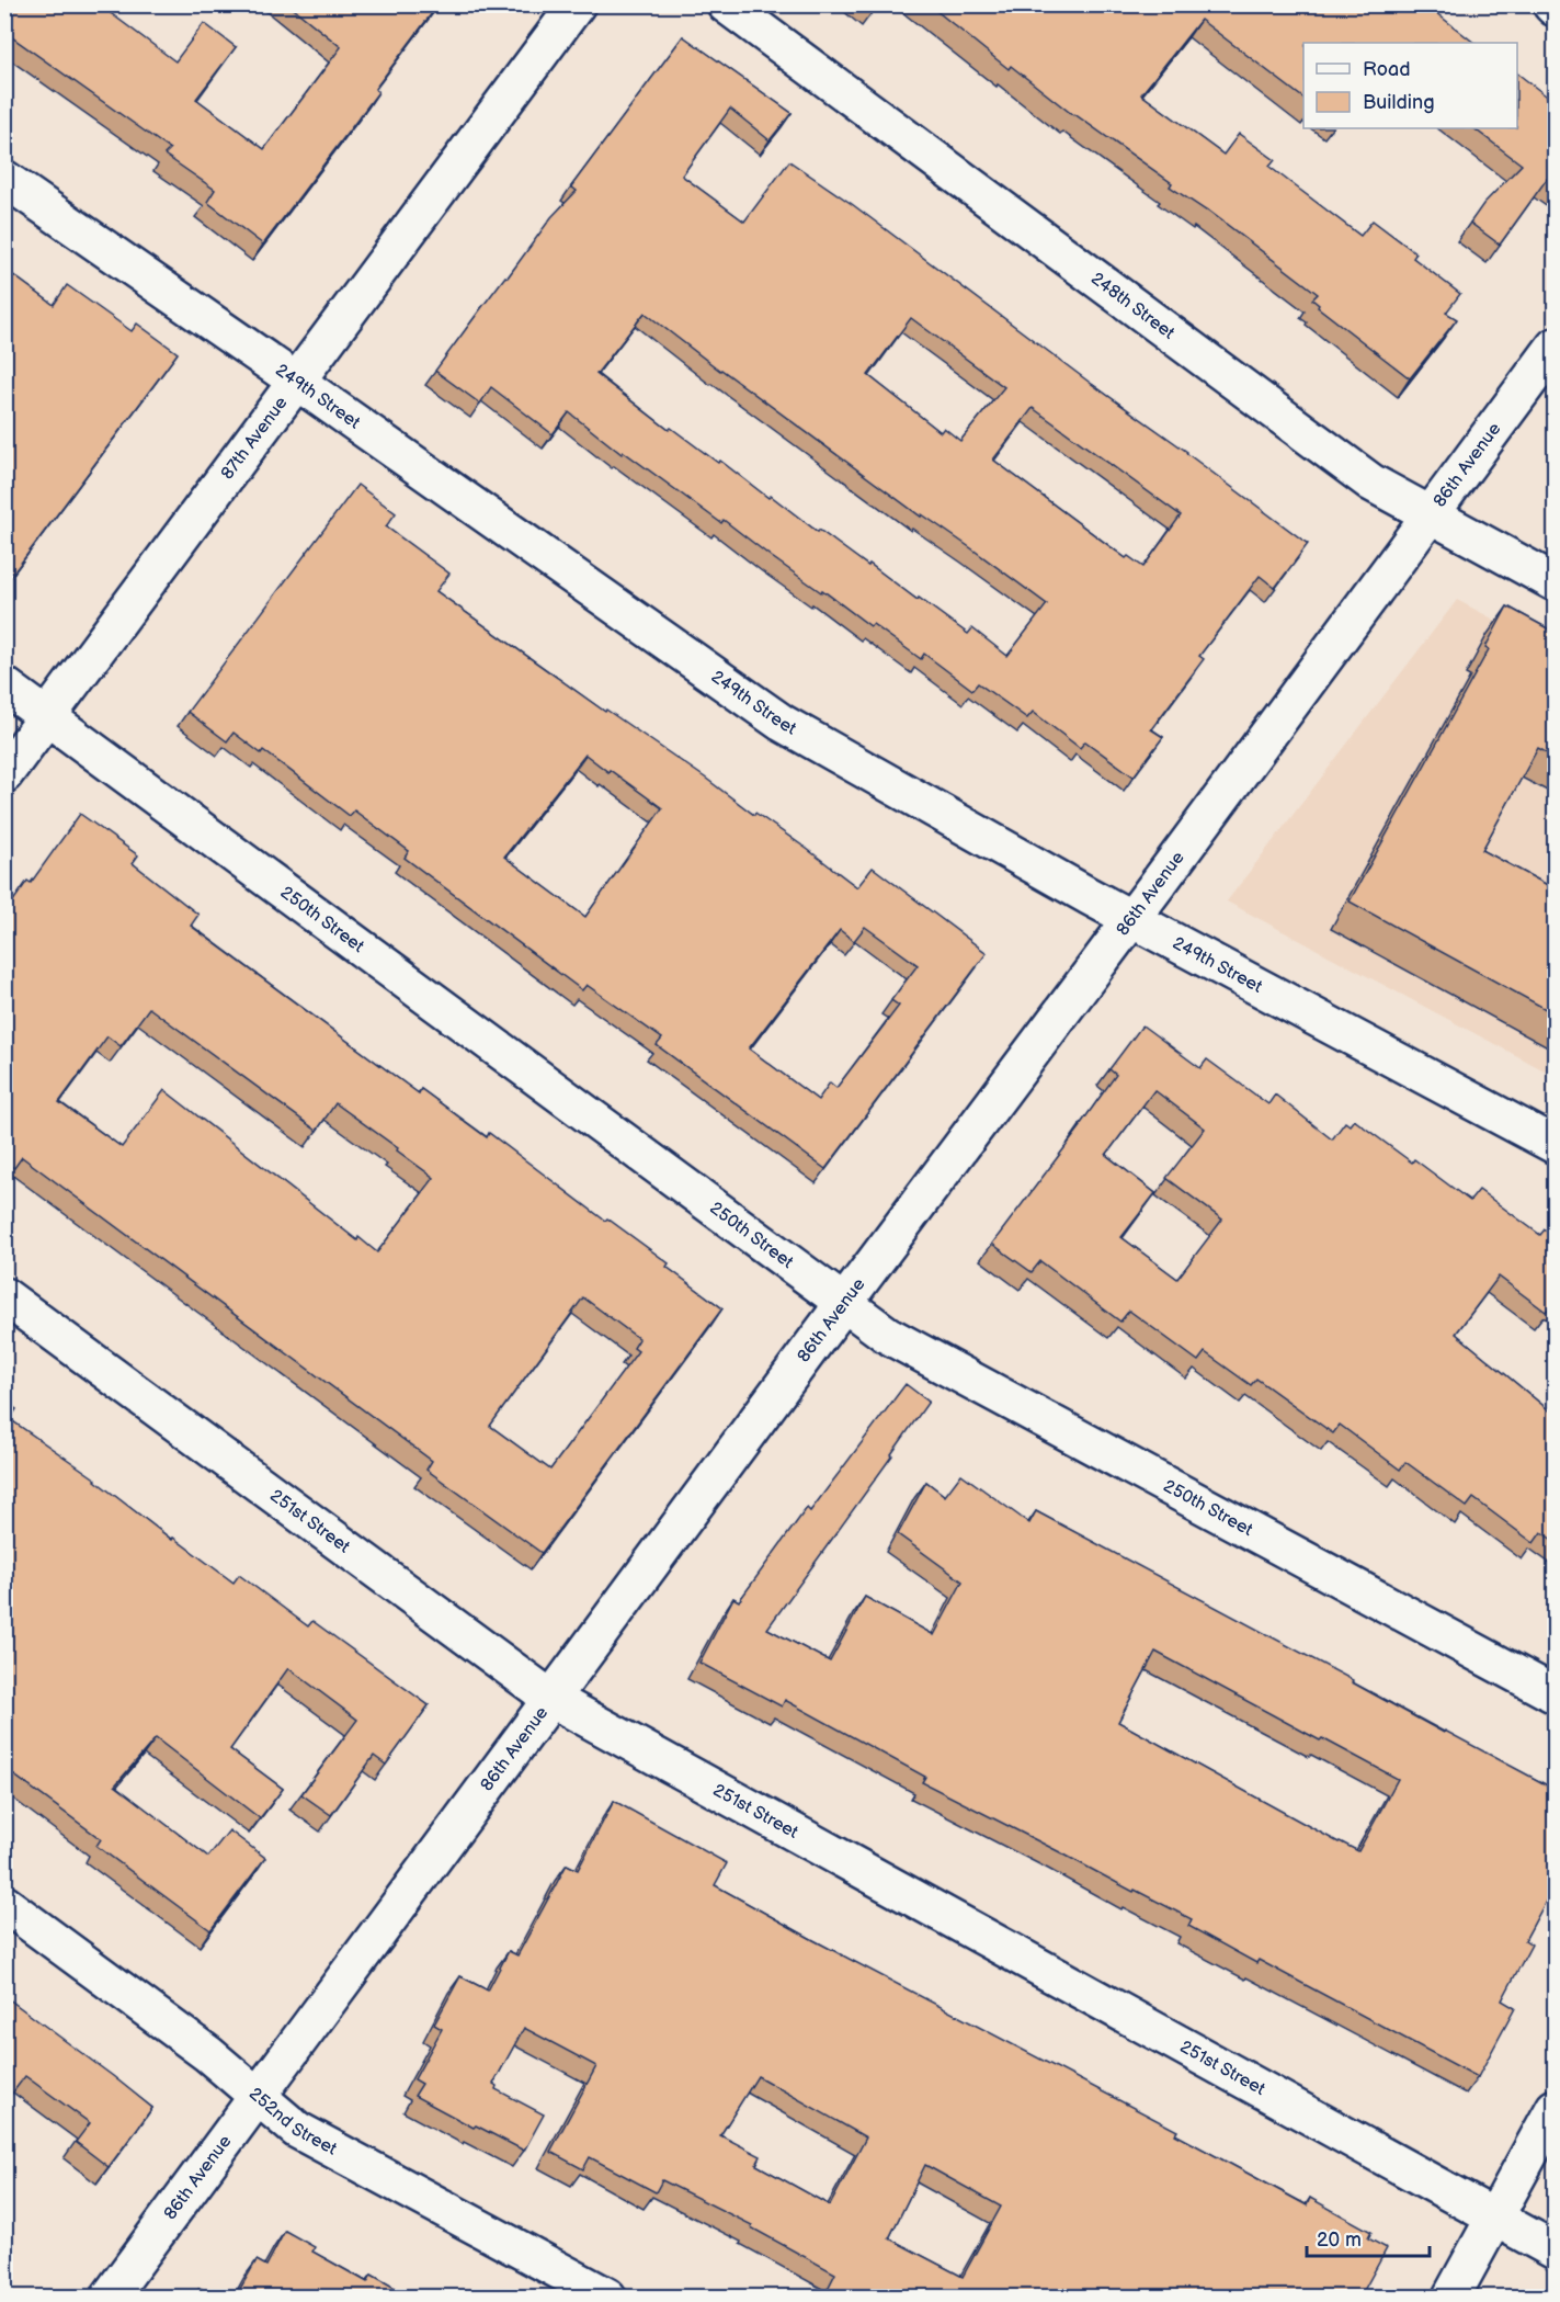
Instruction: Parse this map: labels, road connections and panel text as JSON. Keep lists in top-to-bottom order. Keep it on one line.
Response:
{"streets":{"street":["248th Street","249th Street","87th Avenue","86th Avenue","250th Street","251st Street","252nd Street"]},"crossings":[["248th Street","86th Avenue"],["249th Street","87th Avenue"],["249th Street","86th Avenue"],["87th Avenue","250th Street"],["86th Avenue","250th Street"],["86th Avenue","251st Street"],["86th Avenue","252nd Street"]],"legend":["Road","Building"],"scale_bar":"20 m"}
